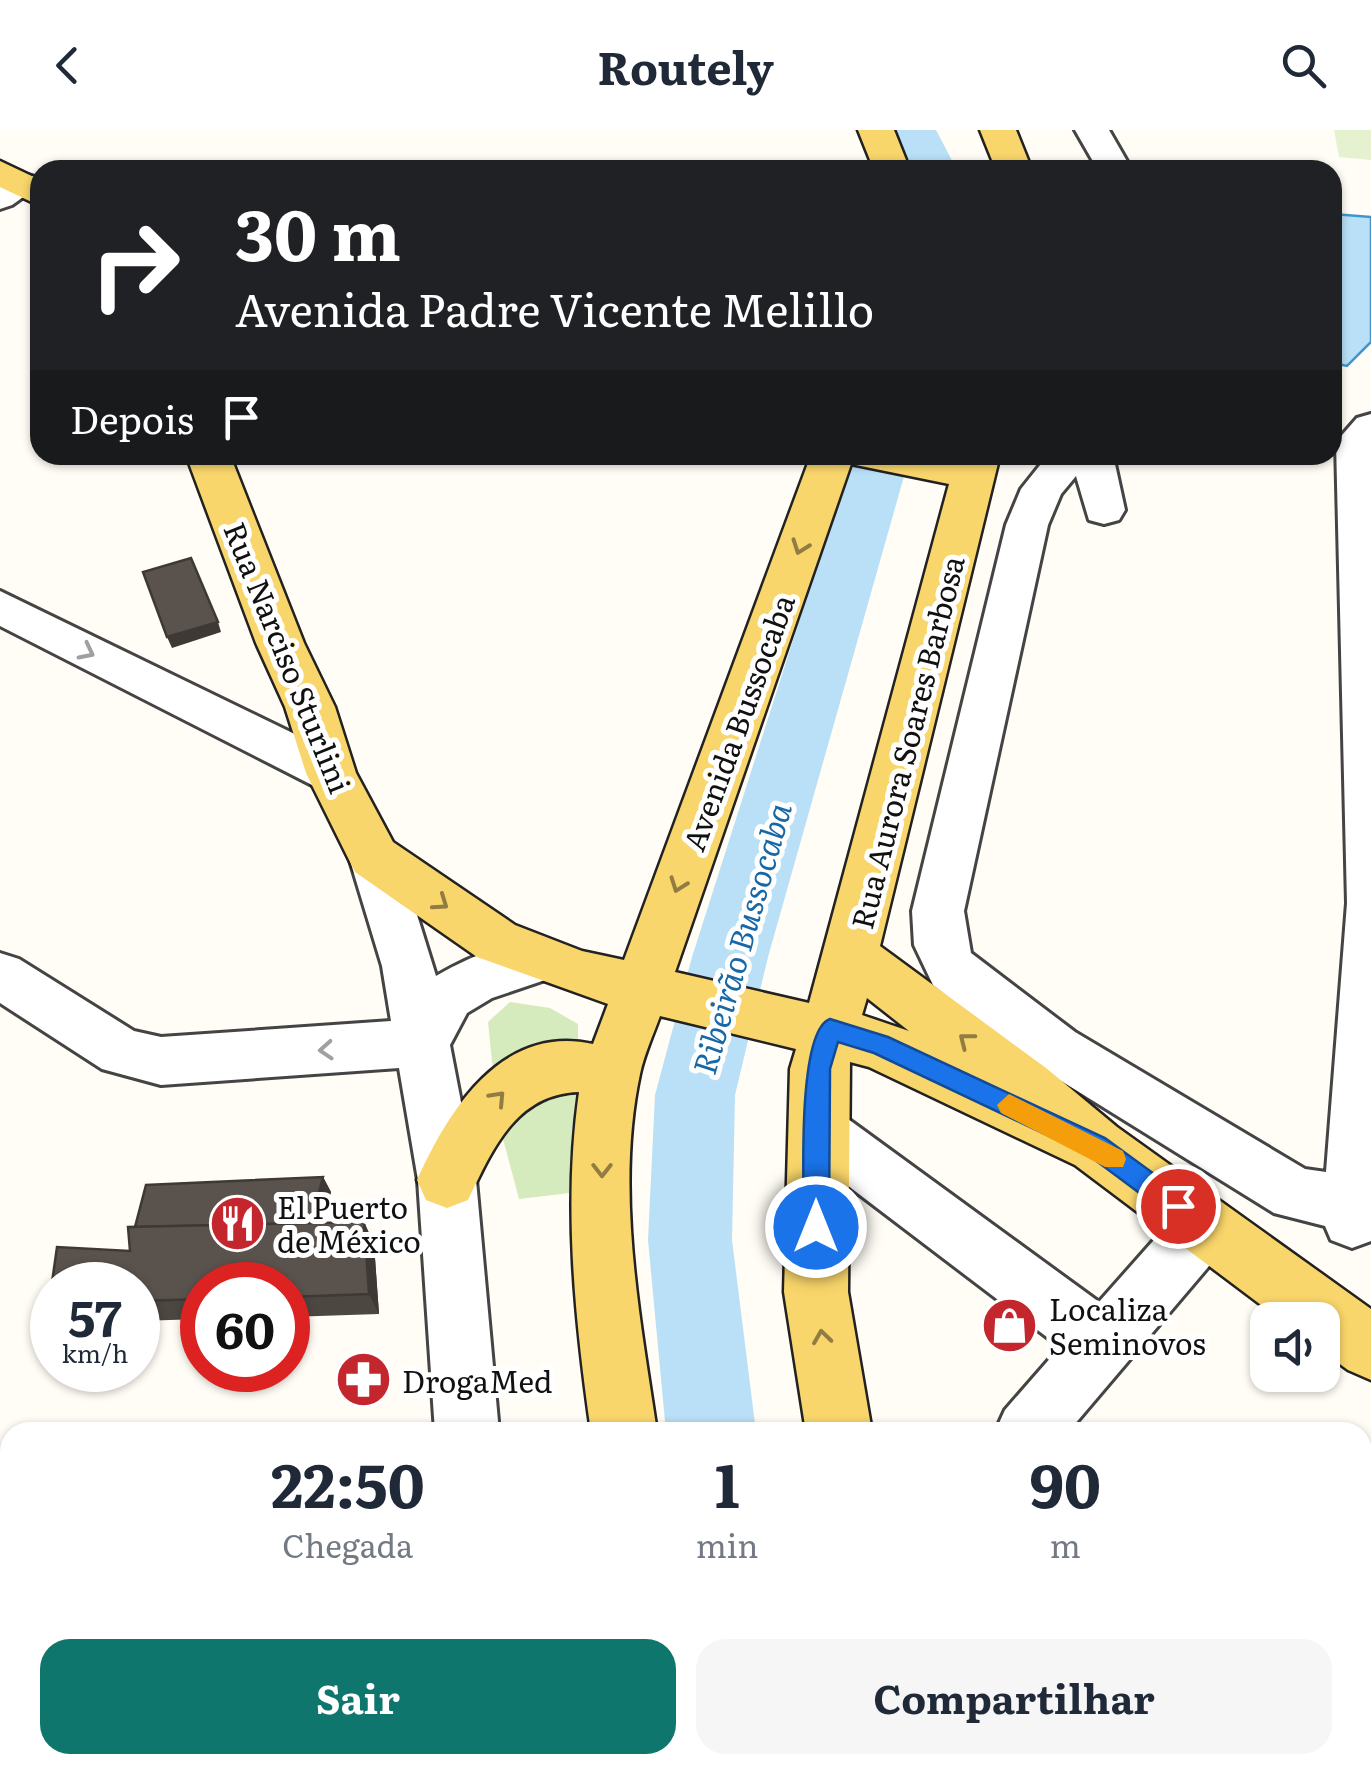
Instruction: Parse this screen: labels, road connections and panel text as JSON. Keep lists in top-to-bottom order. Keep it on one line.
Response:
{"streets":{"main road":["Rua Narciso Sturlini","Avenida Bussocaba","Rua Aurora Soares Barbosa"]},"crossings":[["Rua Narciso Sturlini","Avenida Bussocaba"],["Rua Narciso Sturlini","Rua Aurora Soares Barbosa"]],"one_way":["Avenida Bussocaba"],"water":["Ribeirão Bussocaba"],"places":{"restaurant":["El Puerto de México"],"shop":["Localiza Seminovos"],"pharmacy":["DrogaMed"]},"page":{"header":"Routely","turn":["30 m","Avenida Padre Vicente Melillo"],"then":"Depois","speed":"57 km/h","limit":"60","eta":["22:50","Chegada","1","min","90","m"],"buttons":["Sair","Compartilhar"]}}
